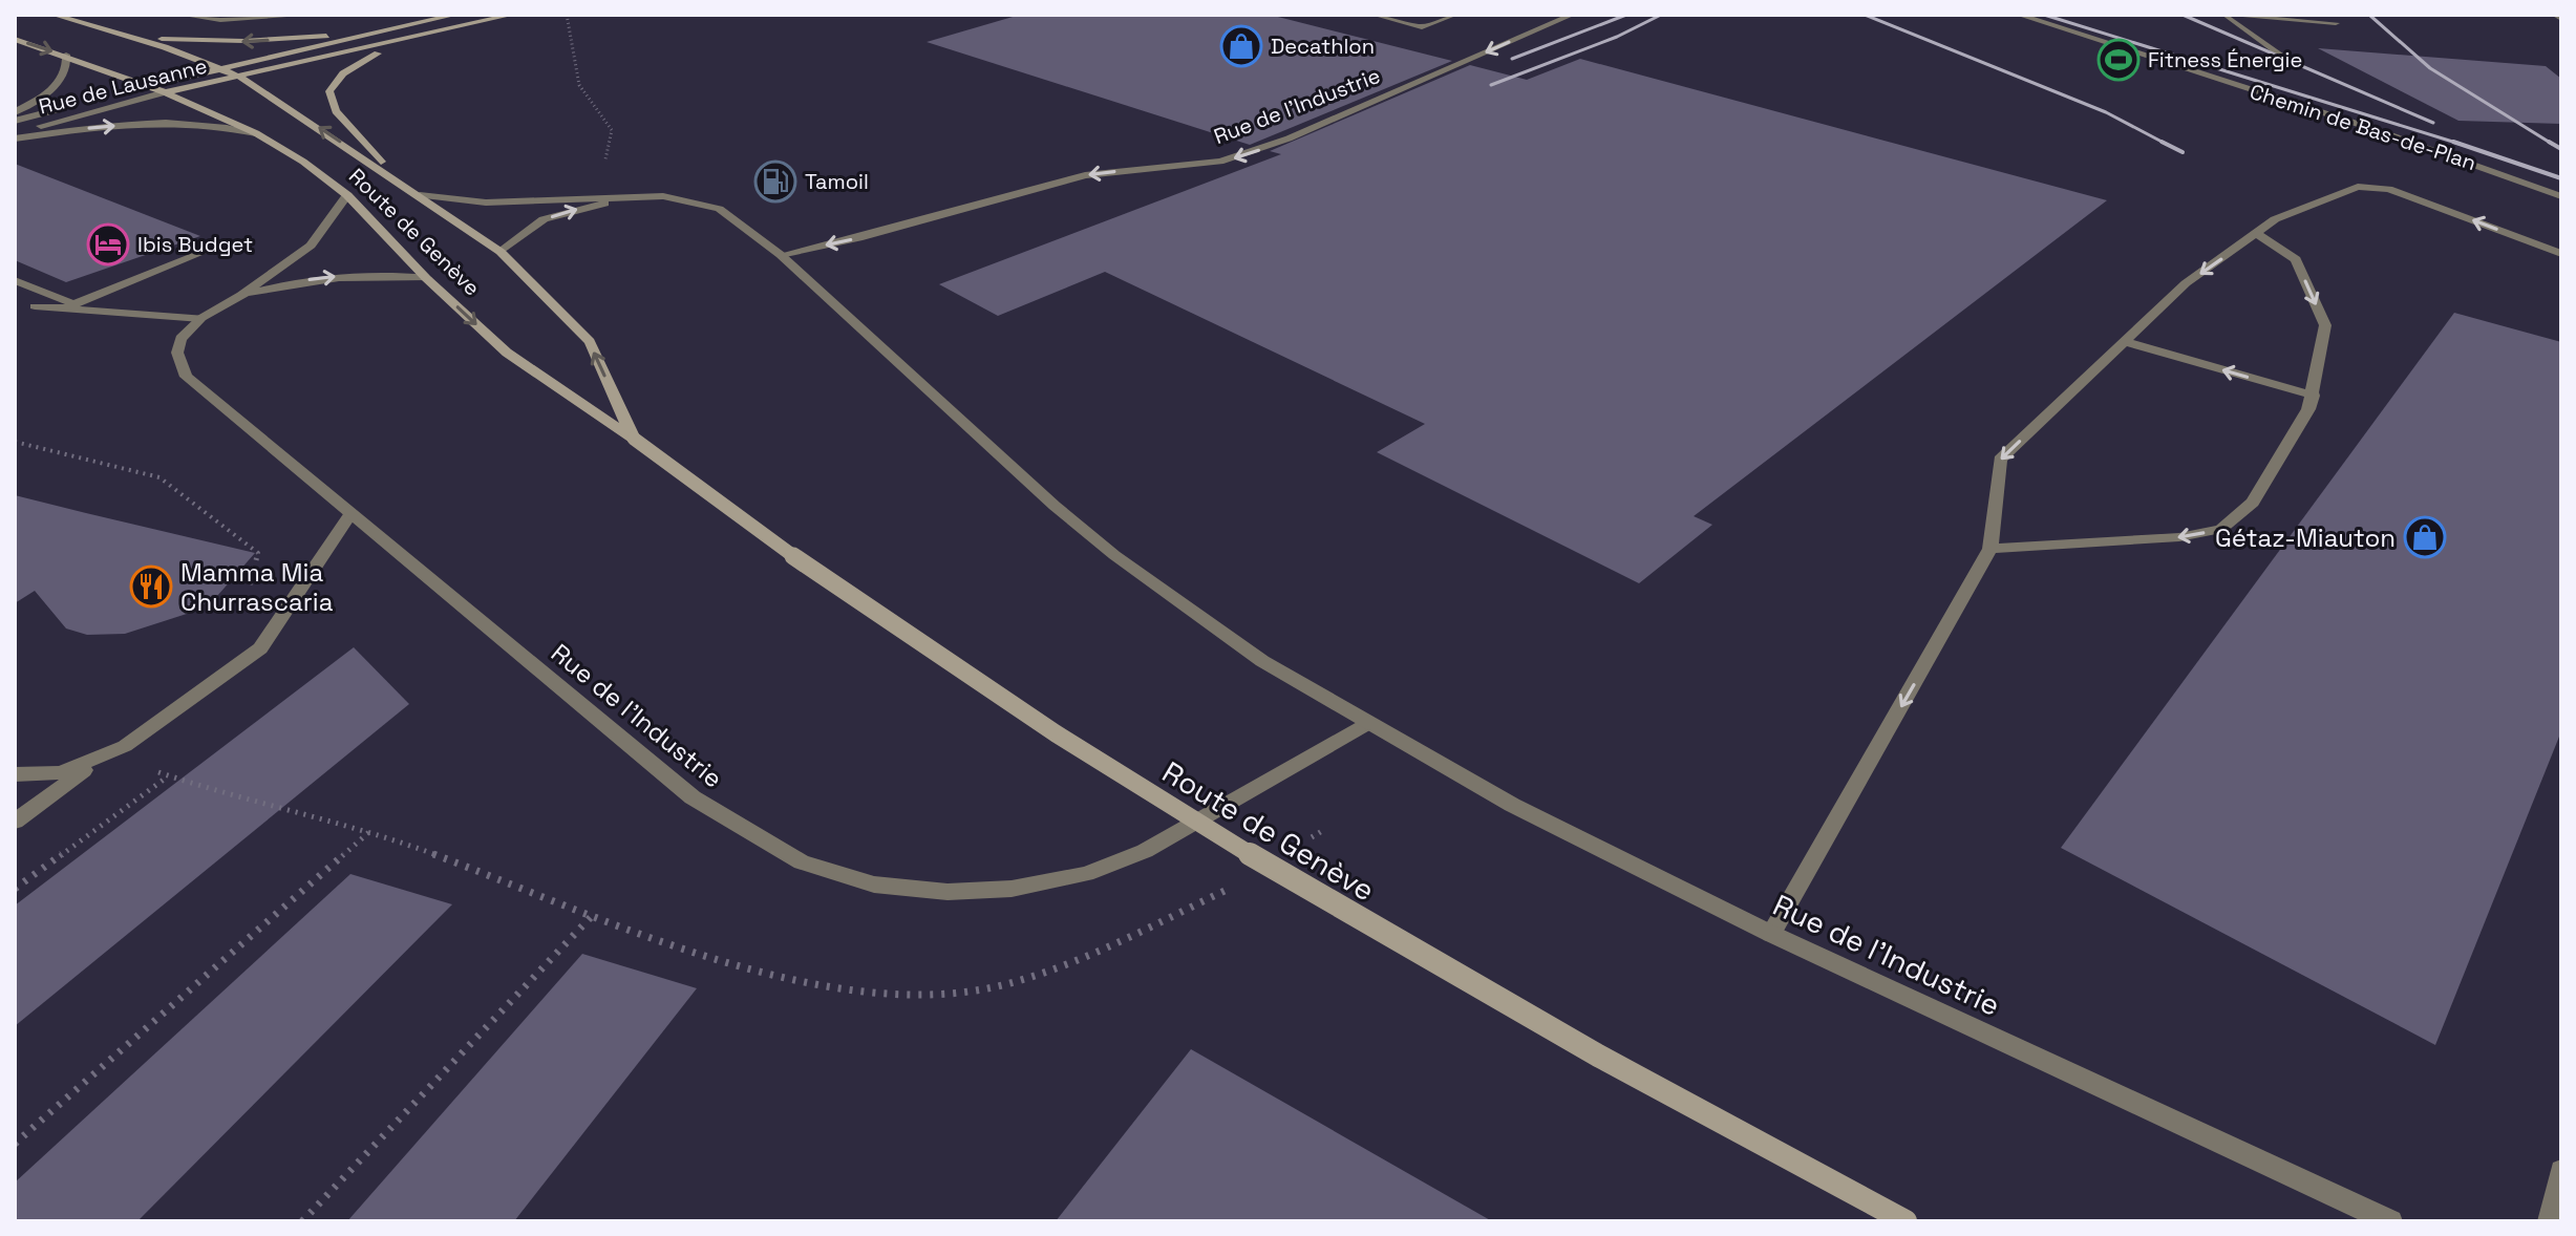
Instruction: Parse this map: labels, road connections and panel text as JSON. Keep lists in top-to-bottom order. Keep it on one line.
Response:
{"streets":{"main road":["Rue de Lausanne","Route de Genève"],"street":["Rue de l'Industrie","Chemin de Bas-de-Plan"]},"crossings":[["Rue de Lausanne","Route de Genève"],["Rue de l'Industrie","Route de Genève"]],"places":{"shop":["Decathlon","Gétaz-Miauton"],"sports":["Fitness Énergie"],"fuel station":["Tamoil"],"hotel":["Ibis Budget"],"restaurant":["Mamma Mia Churrascaria"]}}
